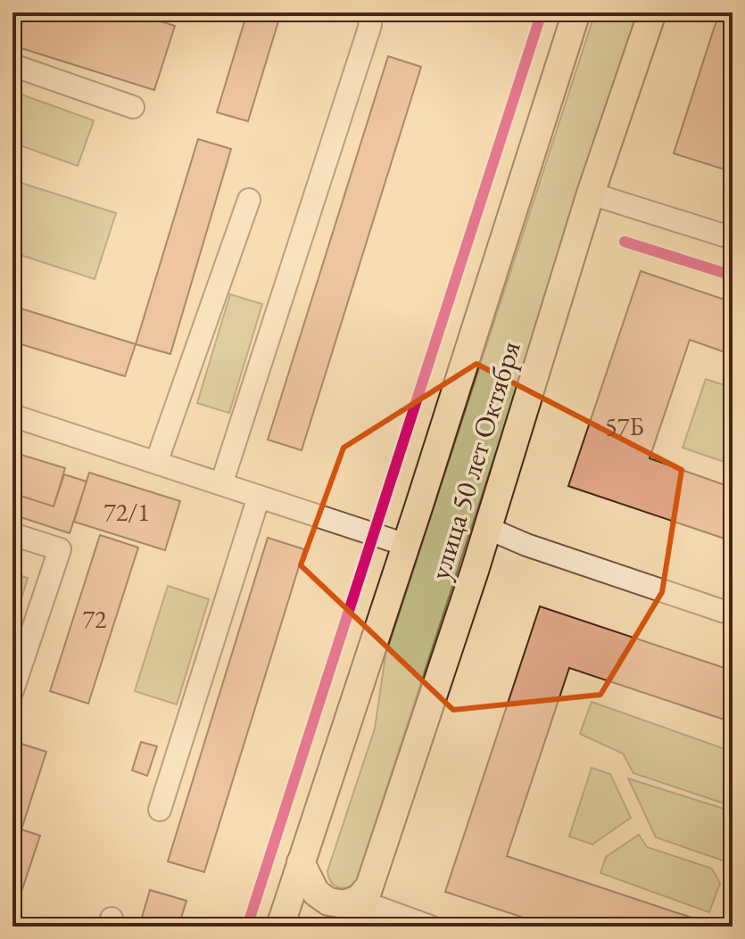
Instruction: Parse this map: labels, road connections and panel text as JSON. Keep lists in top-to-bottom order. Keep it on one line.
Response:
{"streets":{"main road":["улица 50 лет Октября"]},"house_numbers":["57Б","72/1","72"]}
